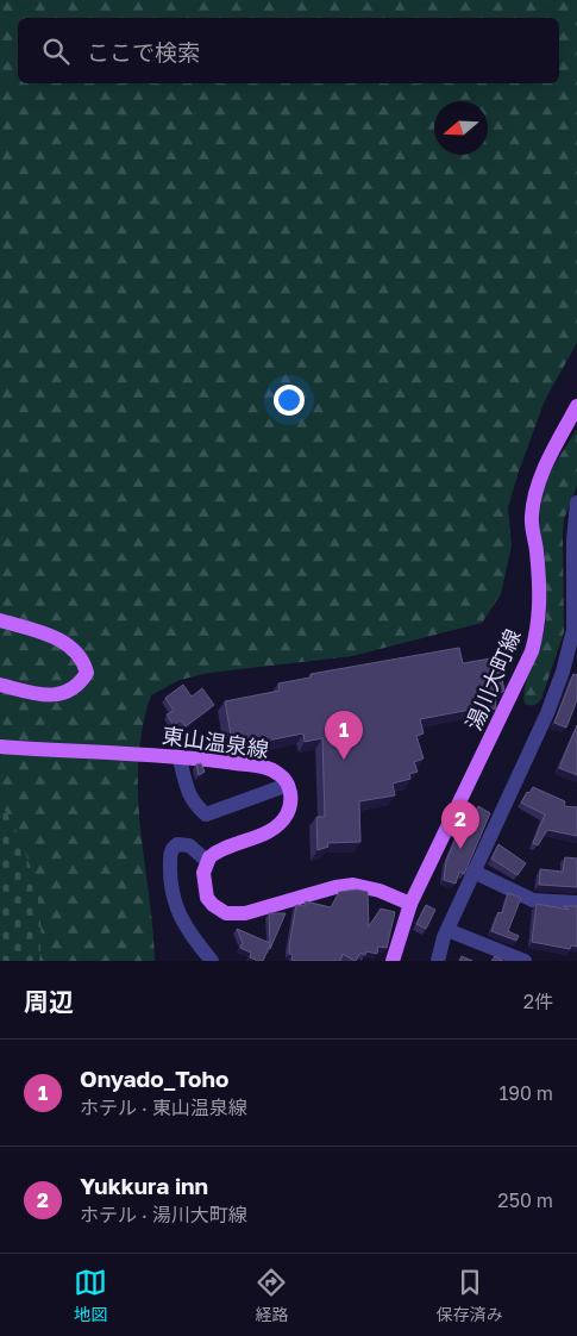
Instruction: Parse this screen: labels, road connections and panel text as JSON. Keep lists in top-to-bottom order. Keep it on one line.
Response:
{"streets":{"main road":["湯川大町線","東山温泉線"]},"north":"left","page":{"search":"ここで検索","pins":["1","2"],"heading":["周辺","2件"],"list":[{"mark":"1","name":"Onyado_Toho","note":"ホテル · 東山温泉線","value":"190 m"},{"mark":"2","name":"Yukkura inn","note":"ホテル · 湯川大町線","value":"250 m"}],"nav":["地図","経路","保存済み"]}}
